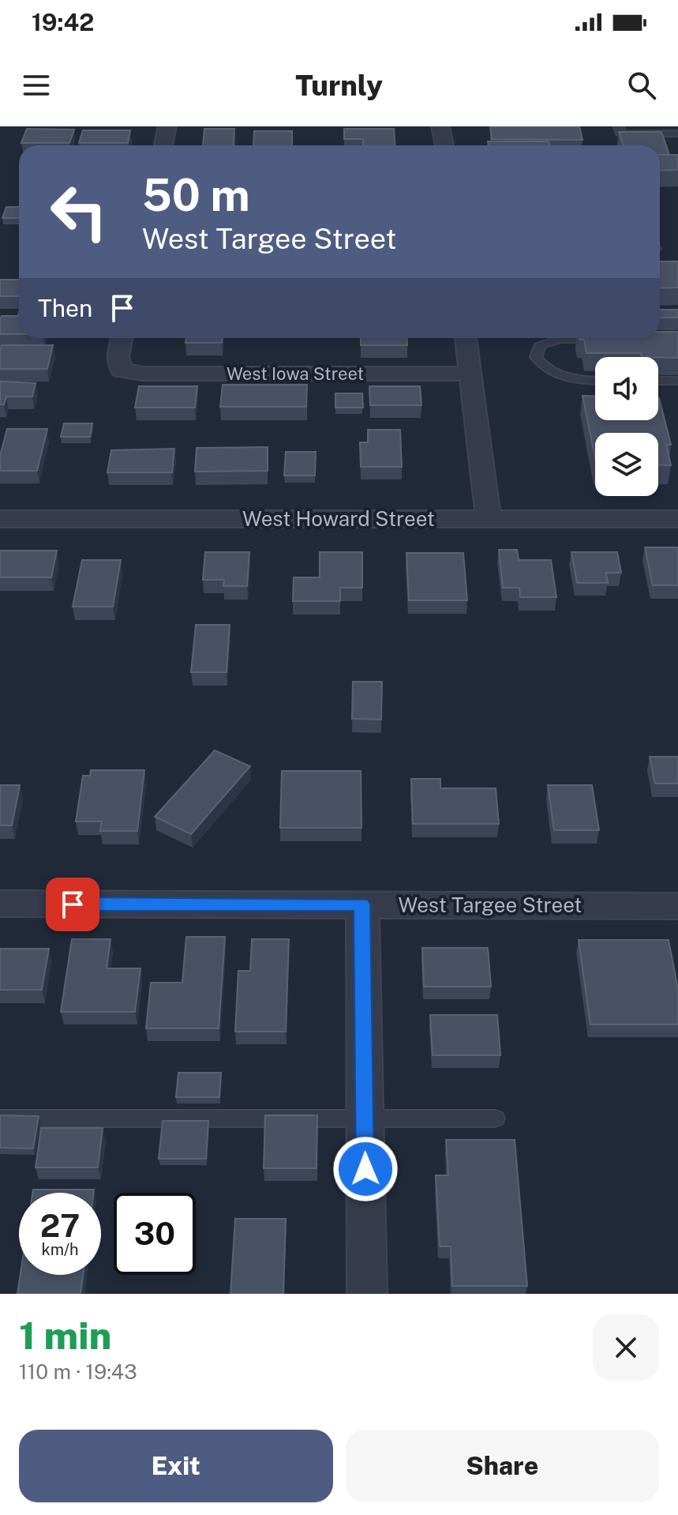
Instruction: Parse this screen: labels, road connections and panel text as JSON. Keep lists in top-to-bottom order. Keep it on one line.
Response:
{"streets":{"street":["West Iowa Street","West Howard Street","West Targee Street"]},"page":{"status":"19:42","header":"Turnly","turn":["50 m","West Targee Street"],"then":"Then","speed":"27 km/h","limit":"30","heading":["1 min","110 m · 19:43"],"buttons":["Exit","Share"]}}
